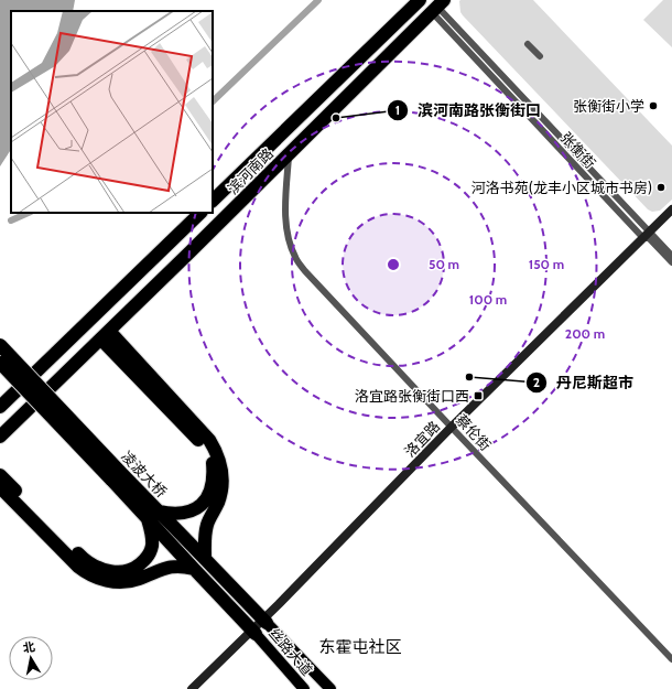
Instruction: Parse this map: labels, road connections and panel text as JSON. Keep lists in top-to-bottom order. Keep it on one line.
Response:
{"streets":{"highway":["滨河南路","凌波大桥"],"main road":["丝路大道"],"street":["张衡街","蔡伦街","洛宜路"]},"crossings":[["张衡街","滨河南路"],["张衡街","洛宜路"],["滨河南路","蔡伦街"],["蔡伦街","洛宜路"],["洛宜路","凌波大桥"],["洛宜路","丝路大道"],["凌波大桥","丝路大道"]],"districts":["东霍屯社区"],"places":{"other":["张衡街小学","滨河南路张衡街口","河洛书苑(龙丰小区城市书房)","丹尼斯超市"],"transit":["洛宜路张衡街口西"]},"north":"top","rings":["50 m","150 m","100 m","200 m"]}
